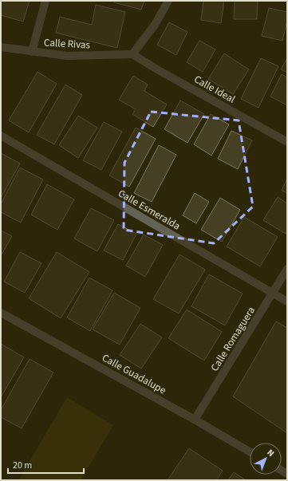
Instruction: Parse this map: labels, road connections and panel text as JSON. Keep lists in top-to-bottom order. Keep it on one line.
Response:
{"streets":{"street":["Calle Rivas","Calle Ideal","Calle Esmeralda","Calle Romaguera","Calle Guadalupe"]},"crossings":[["Calle Rivas","Calle Ideal"],["Calle Esmeralda","Calle Romaguera"],["Calle Romaguera","Calle Guadalupe"]],"scale_bar":"20 m","north":"top right"}
